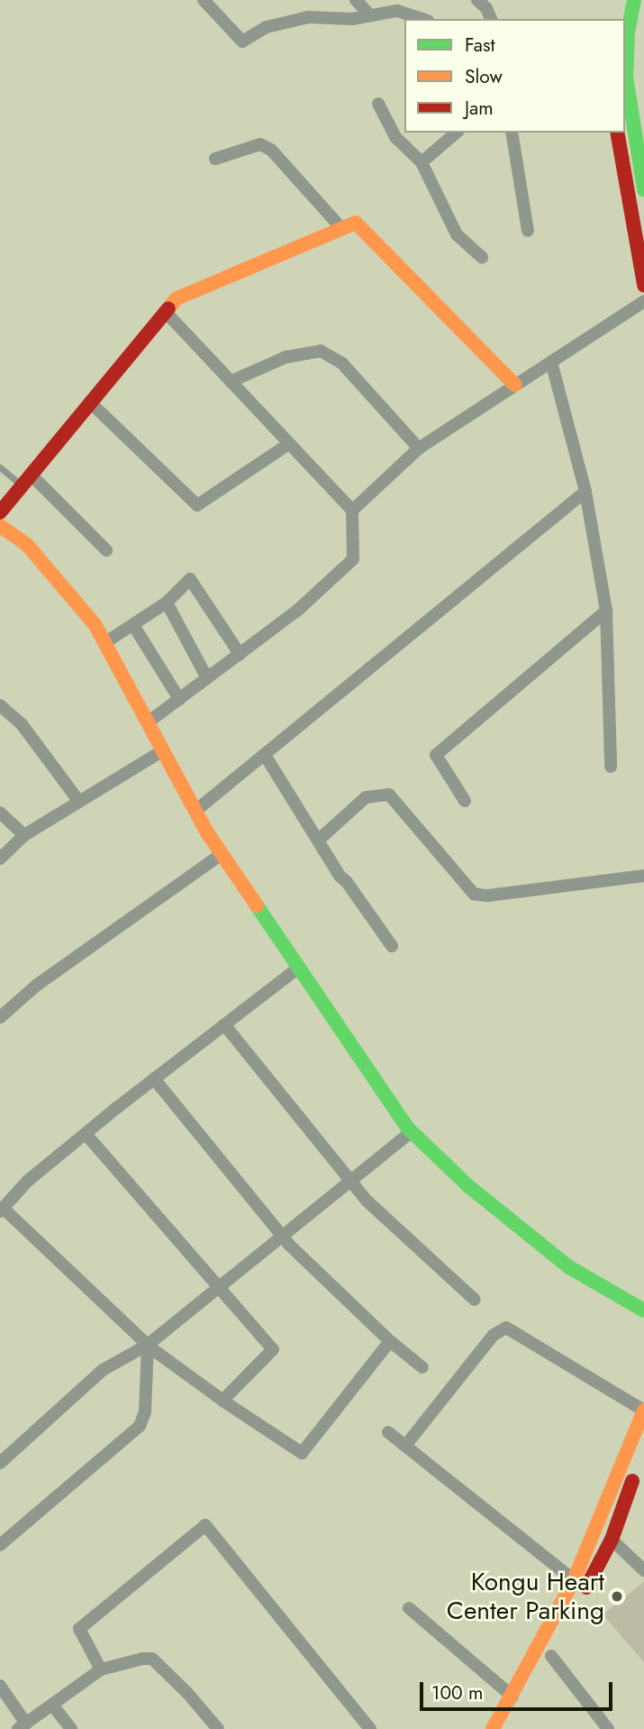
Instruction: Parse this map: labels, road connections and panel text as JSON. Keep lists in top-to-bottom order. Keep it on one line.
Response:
{"places":["Kongu Heart Center Parking"],"legend":["Fast","Slow","Jam"],"scale_bar":"100 m"}
